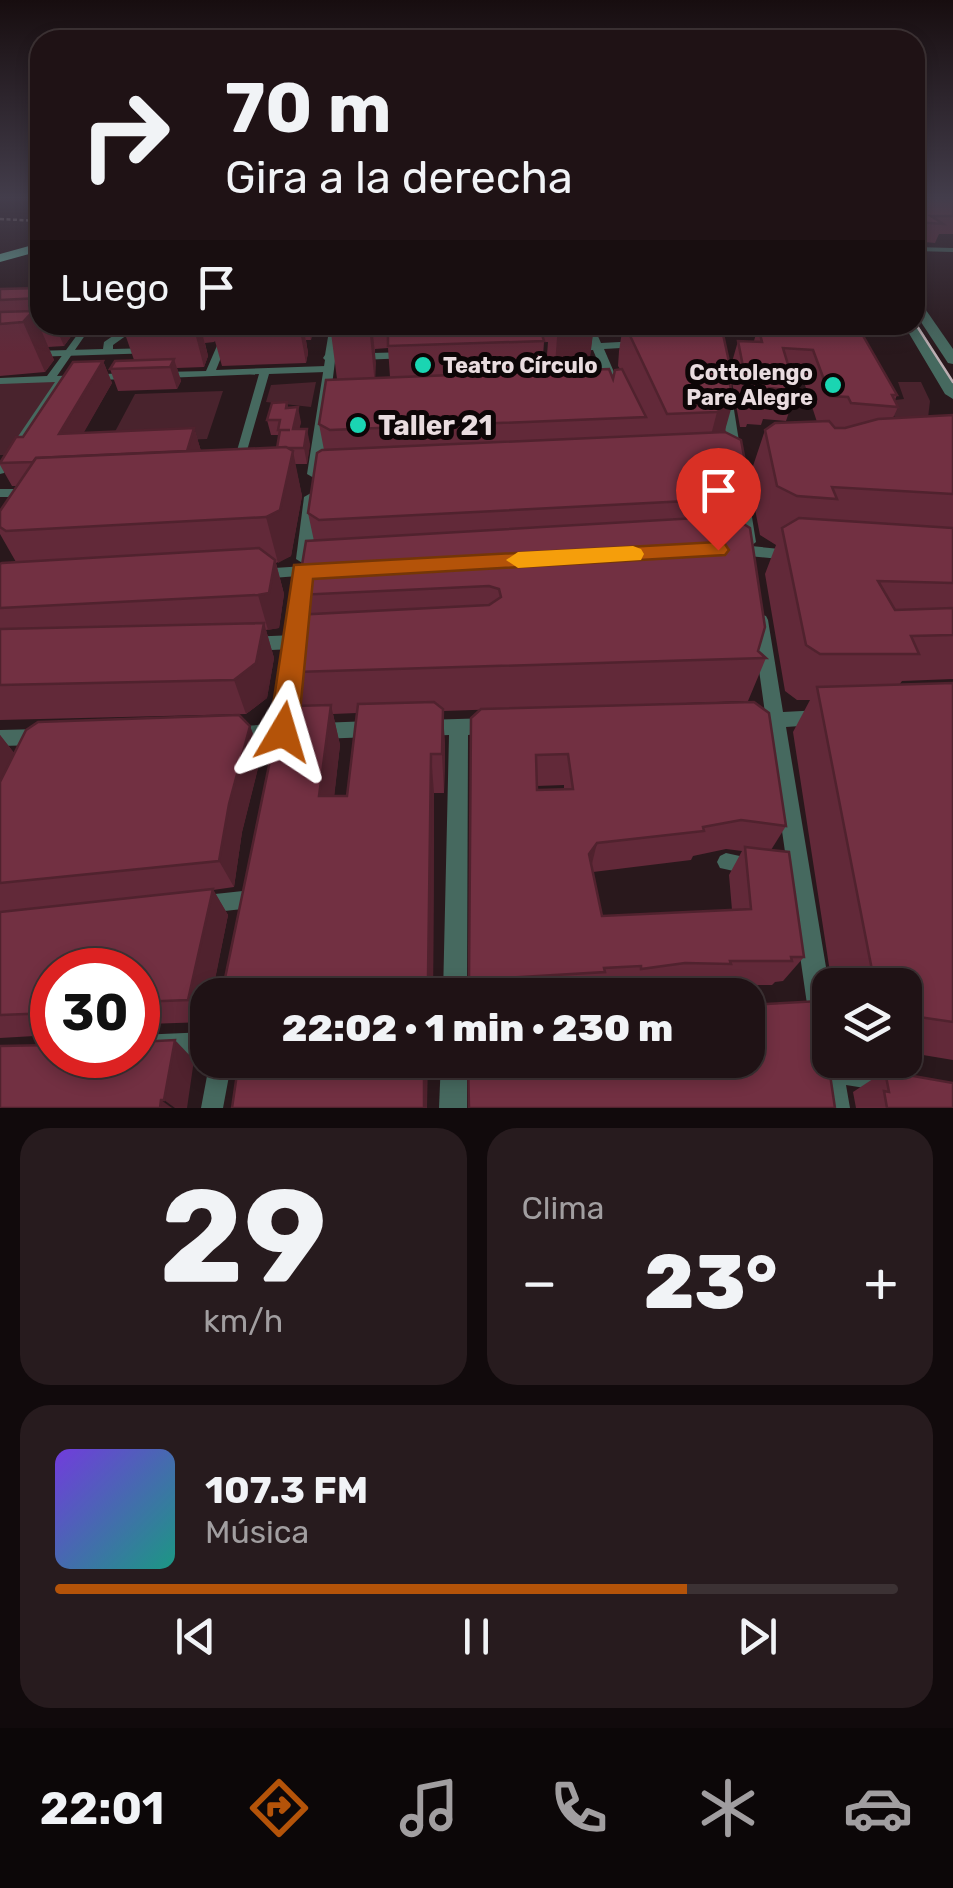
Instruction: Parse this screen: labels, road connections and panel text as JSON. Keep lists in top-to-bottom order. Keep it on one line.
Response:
{"places":["Teatro Círculo","Cottolengo Pare Alegre","Taller 21"],"page":{"turn":["70 m","Gira a la derecha"],"then":"Luego","limit":"30","trip":"22:02 · 1 min · 230 m","tile":[["29","km/h"],"Clima"],"heat":["−","23°","+"],"song":["107.3 FM","Música"],"tabs":"22:01"}}
